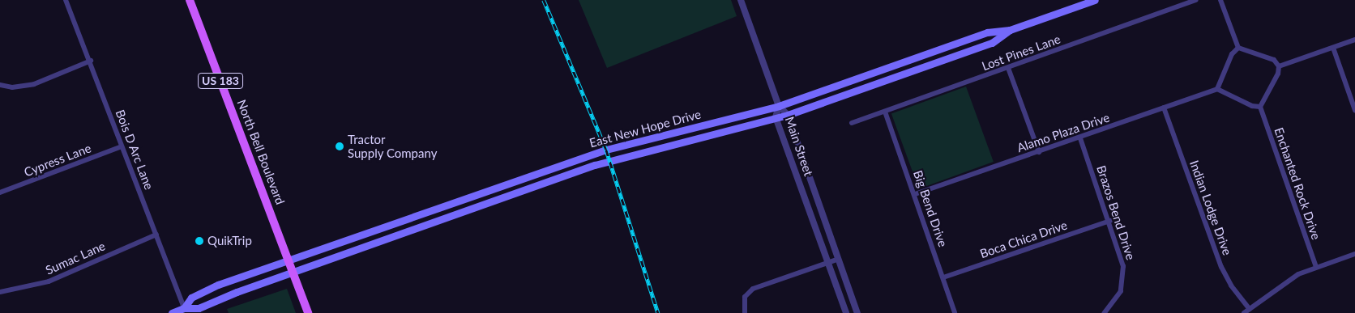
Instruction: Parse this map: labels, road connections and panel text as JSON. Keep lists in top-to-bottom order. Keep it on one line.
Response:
{"streets":{"main road":["US 183","East New Hope Drive","North Bell Boulevard"],"street":["Lost Pines Lane","Alamo Plaza Drive","Main Street","Bois D Arc Lane","Cypress Lane","Enchanted Rock Drive","Indian Lodge Drive","Big Bend Drive","Brazos Bend Drive","Boca Chica Drive","Sumac Lane"]},"crossings":[["Lost Pines Lane","Big Bend Drive"],["East New Hope Drive","Main Street"],["East New Hope Drive","Bois D Arc Lane"],["East New Hope Drive","North Bell Boulevard"],["Alamo Plaza Drive","Indian Lodge Drive"],["Alamo Plaza Drive","Big Bend Drive"],["Alamo Plaza Drive","Brazos Bend Drive"],["Bois D Arc Lane","Cypress Lane"],["Bois D Arc Lane","Sumac Lane"],["Big Bend Drive","Boca Chica Drive"],["Brazos Bend Drive","Boca Chica Drive"]],"places":["Tractor Supply Company","QuikTrip"]}
